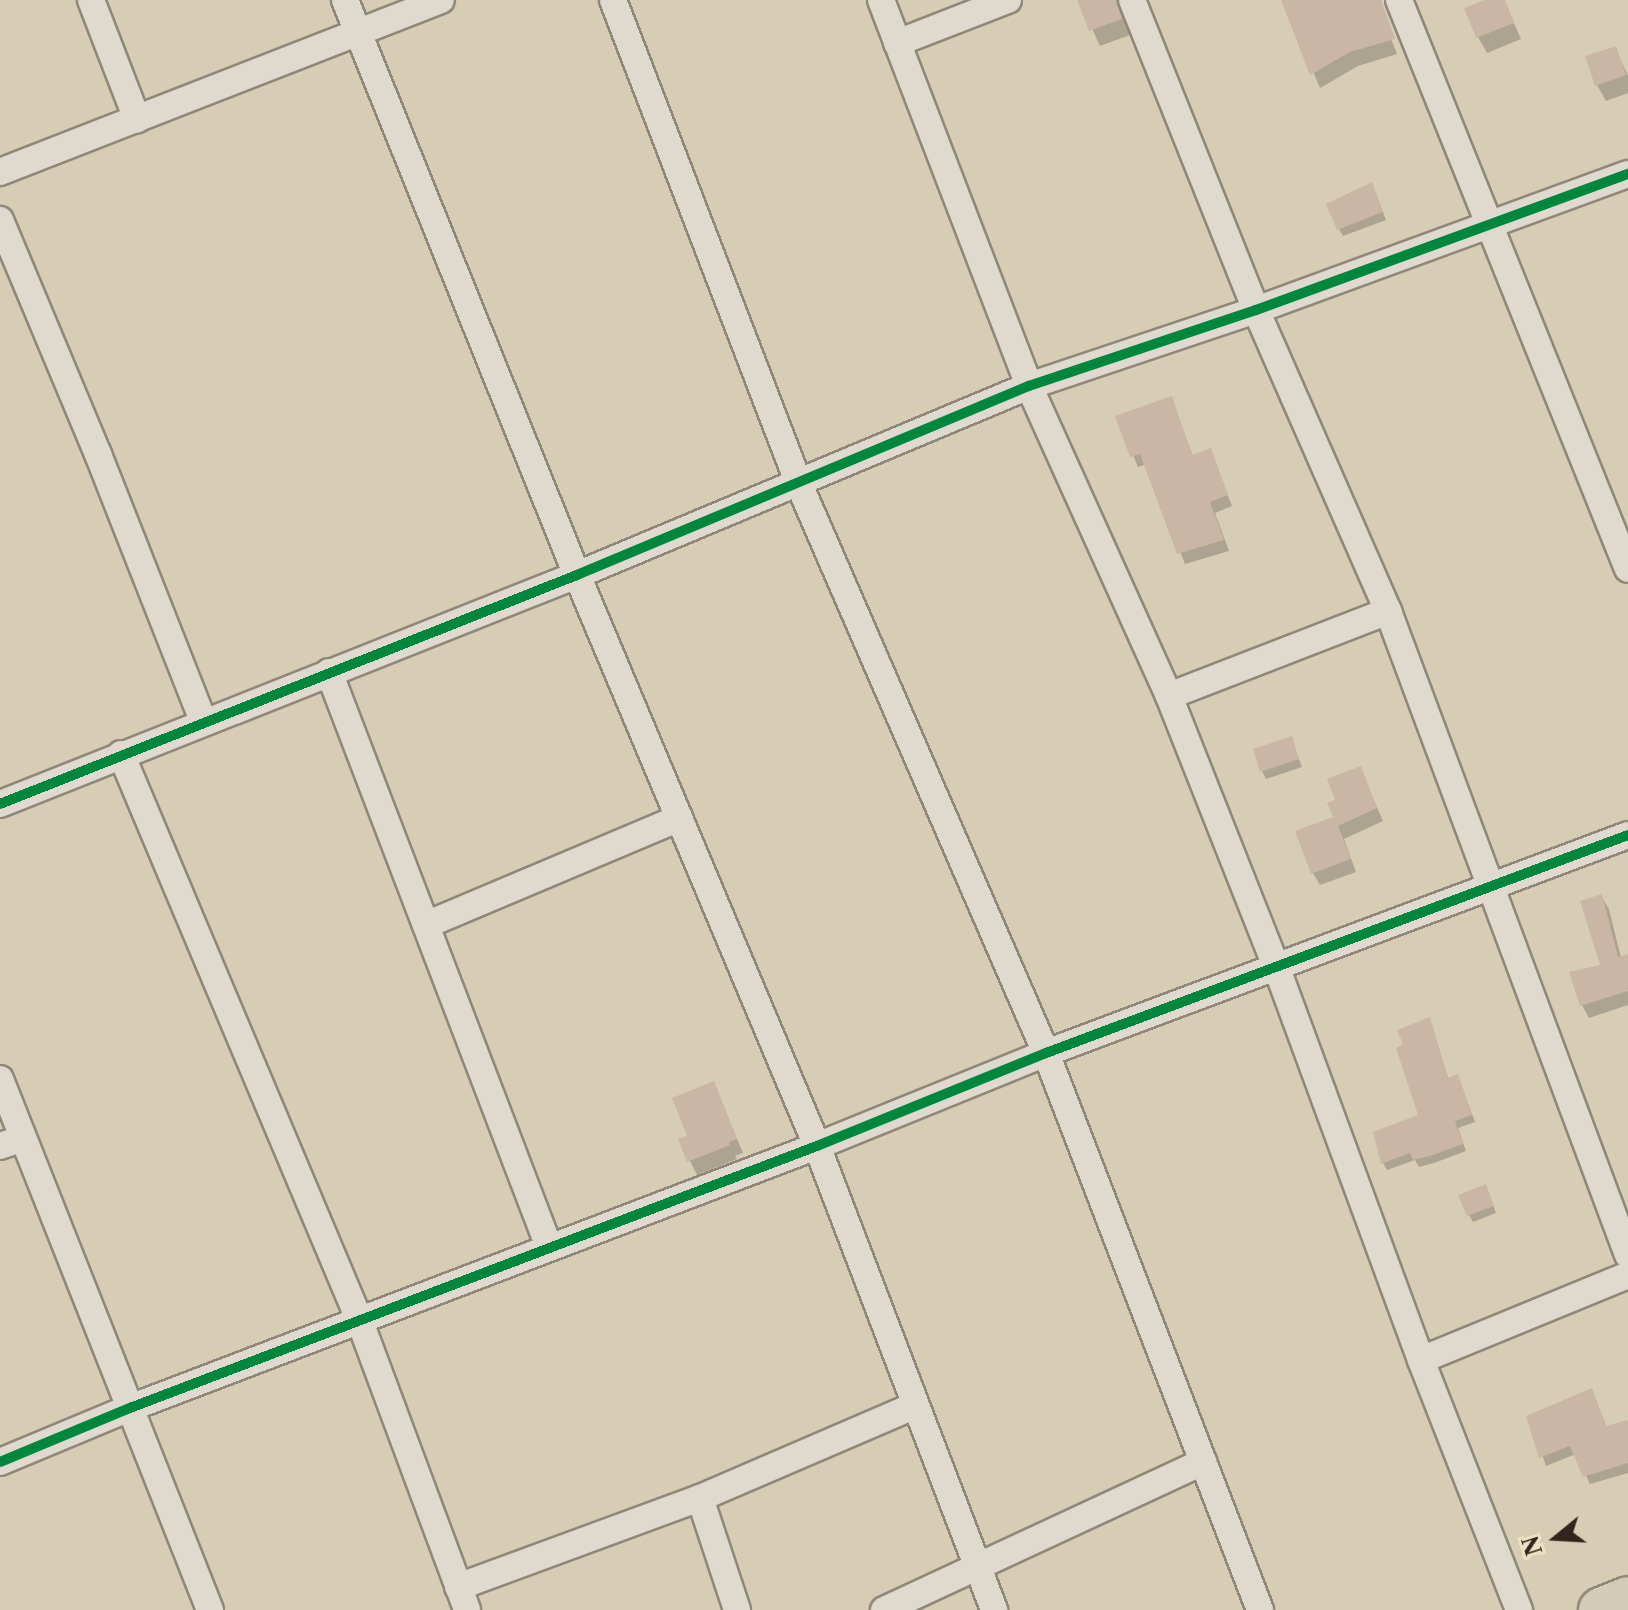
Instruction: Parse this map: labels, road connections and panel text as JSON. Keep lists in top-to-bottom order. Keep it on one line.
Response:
{"north":"left"}
